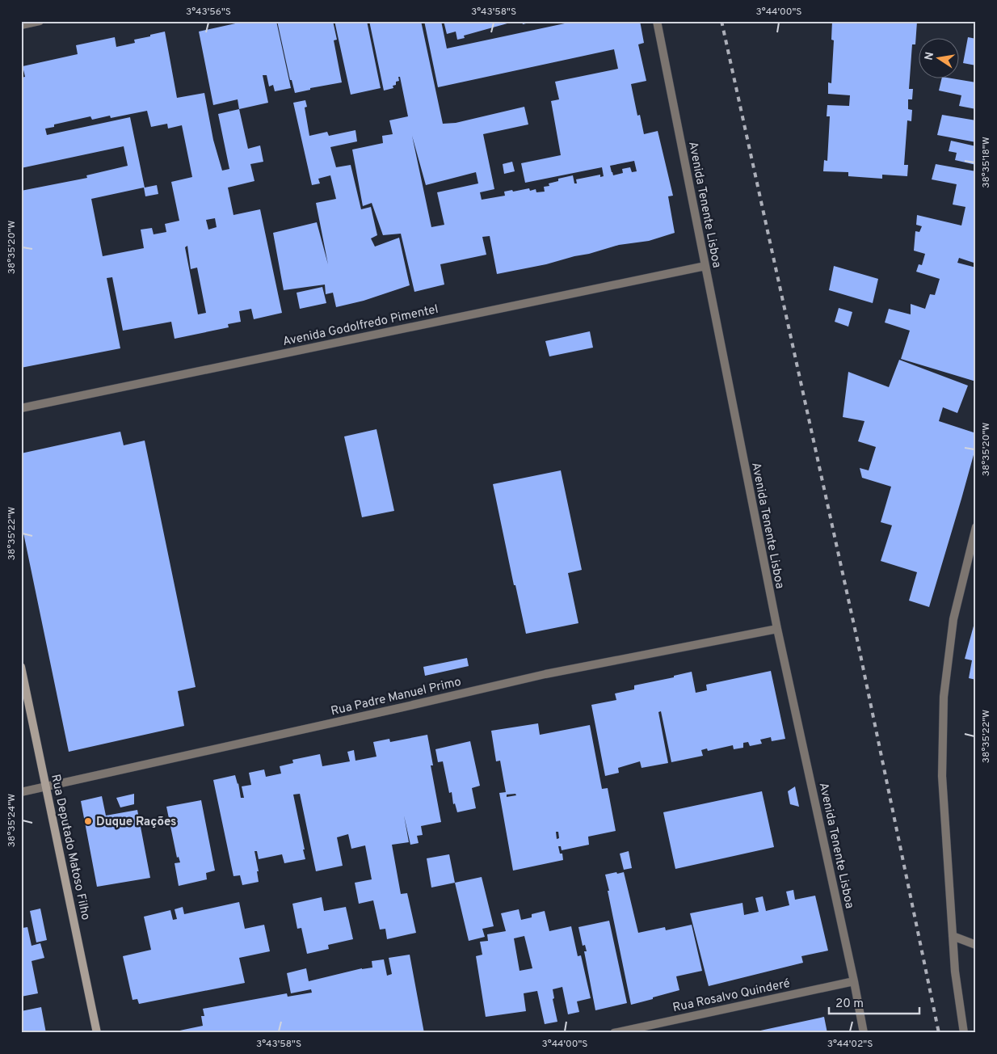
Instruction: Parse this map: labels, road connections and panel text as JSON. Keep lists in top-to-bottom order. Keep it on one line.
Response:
{"streets":{"street":["Avenida Tenente Lisboa","Avenida Godolfredo Pimentel","Rua Padre Manuel Primo","Rua Deputado Matoso Filho","Rua Rosalvo Quinderé"]},"crossings":[["Avenida Tenente Lisboa","Avenida Godolfredo Pimentel"],["Avenida Tenente Lisboa","Rua Padre Manuel Primo"],["Avenida Tenente Lisboa","Rua Rosalvo Quinderé"],["Rua Padre Manuel Primo","Rua Deputado Matoso Filho"]],"places":["Duque Rações"],"scale_bar":"20 m","north":"left","coordinates":["3°43'56\"S","3°43'58\"S","3°44'00\"S","38°35'18\"W","38°35'20\"W","38°35'22\"W","38°35'24\"W","3°44'02\"S"]}
